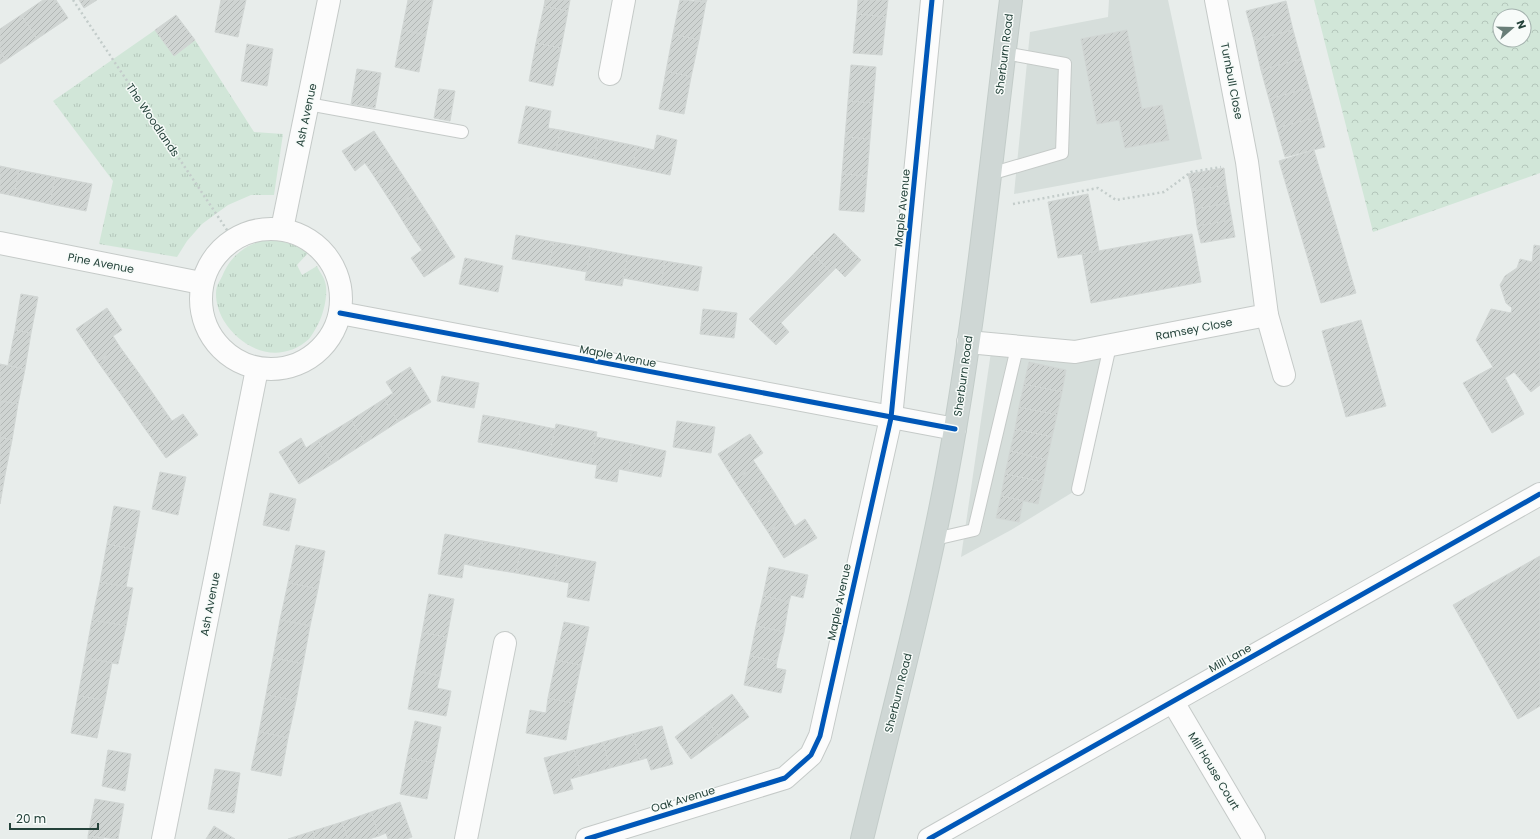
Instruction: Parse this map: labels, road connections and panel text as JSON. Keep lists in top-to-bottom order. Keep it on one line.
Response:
{"streets":{"main road":["Sherburn Road"],"street":["Turnbull Close","Ash Avenue","Maple Avenue","Pine Avenue","Ramsey Close","Mill Lane","Mill House Court","Oak Avenue"],"path":["The Woodlands"]},"crossings":[["Sherburn Road","Maple Avenue"],["Sherburn Road","Ramsey Close"],["Ash Avenue","The Woodlands"],["Ash Avenue","Maple Avenue"],["Ash Avenue","Pine Avenue"],["The Woodlands","Maple Avenue"],["The Woodlands","Pine Avenue"],["Maple Avenue","Pine Avenue"],["Maple Avenue","Oak Avenue"],["Mill Lane","Mill House Court"]],"scale_bar":"20 m","north":"right"}
